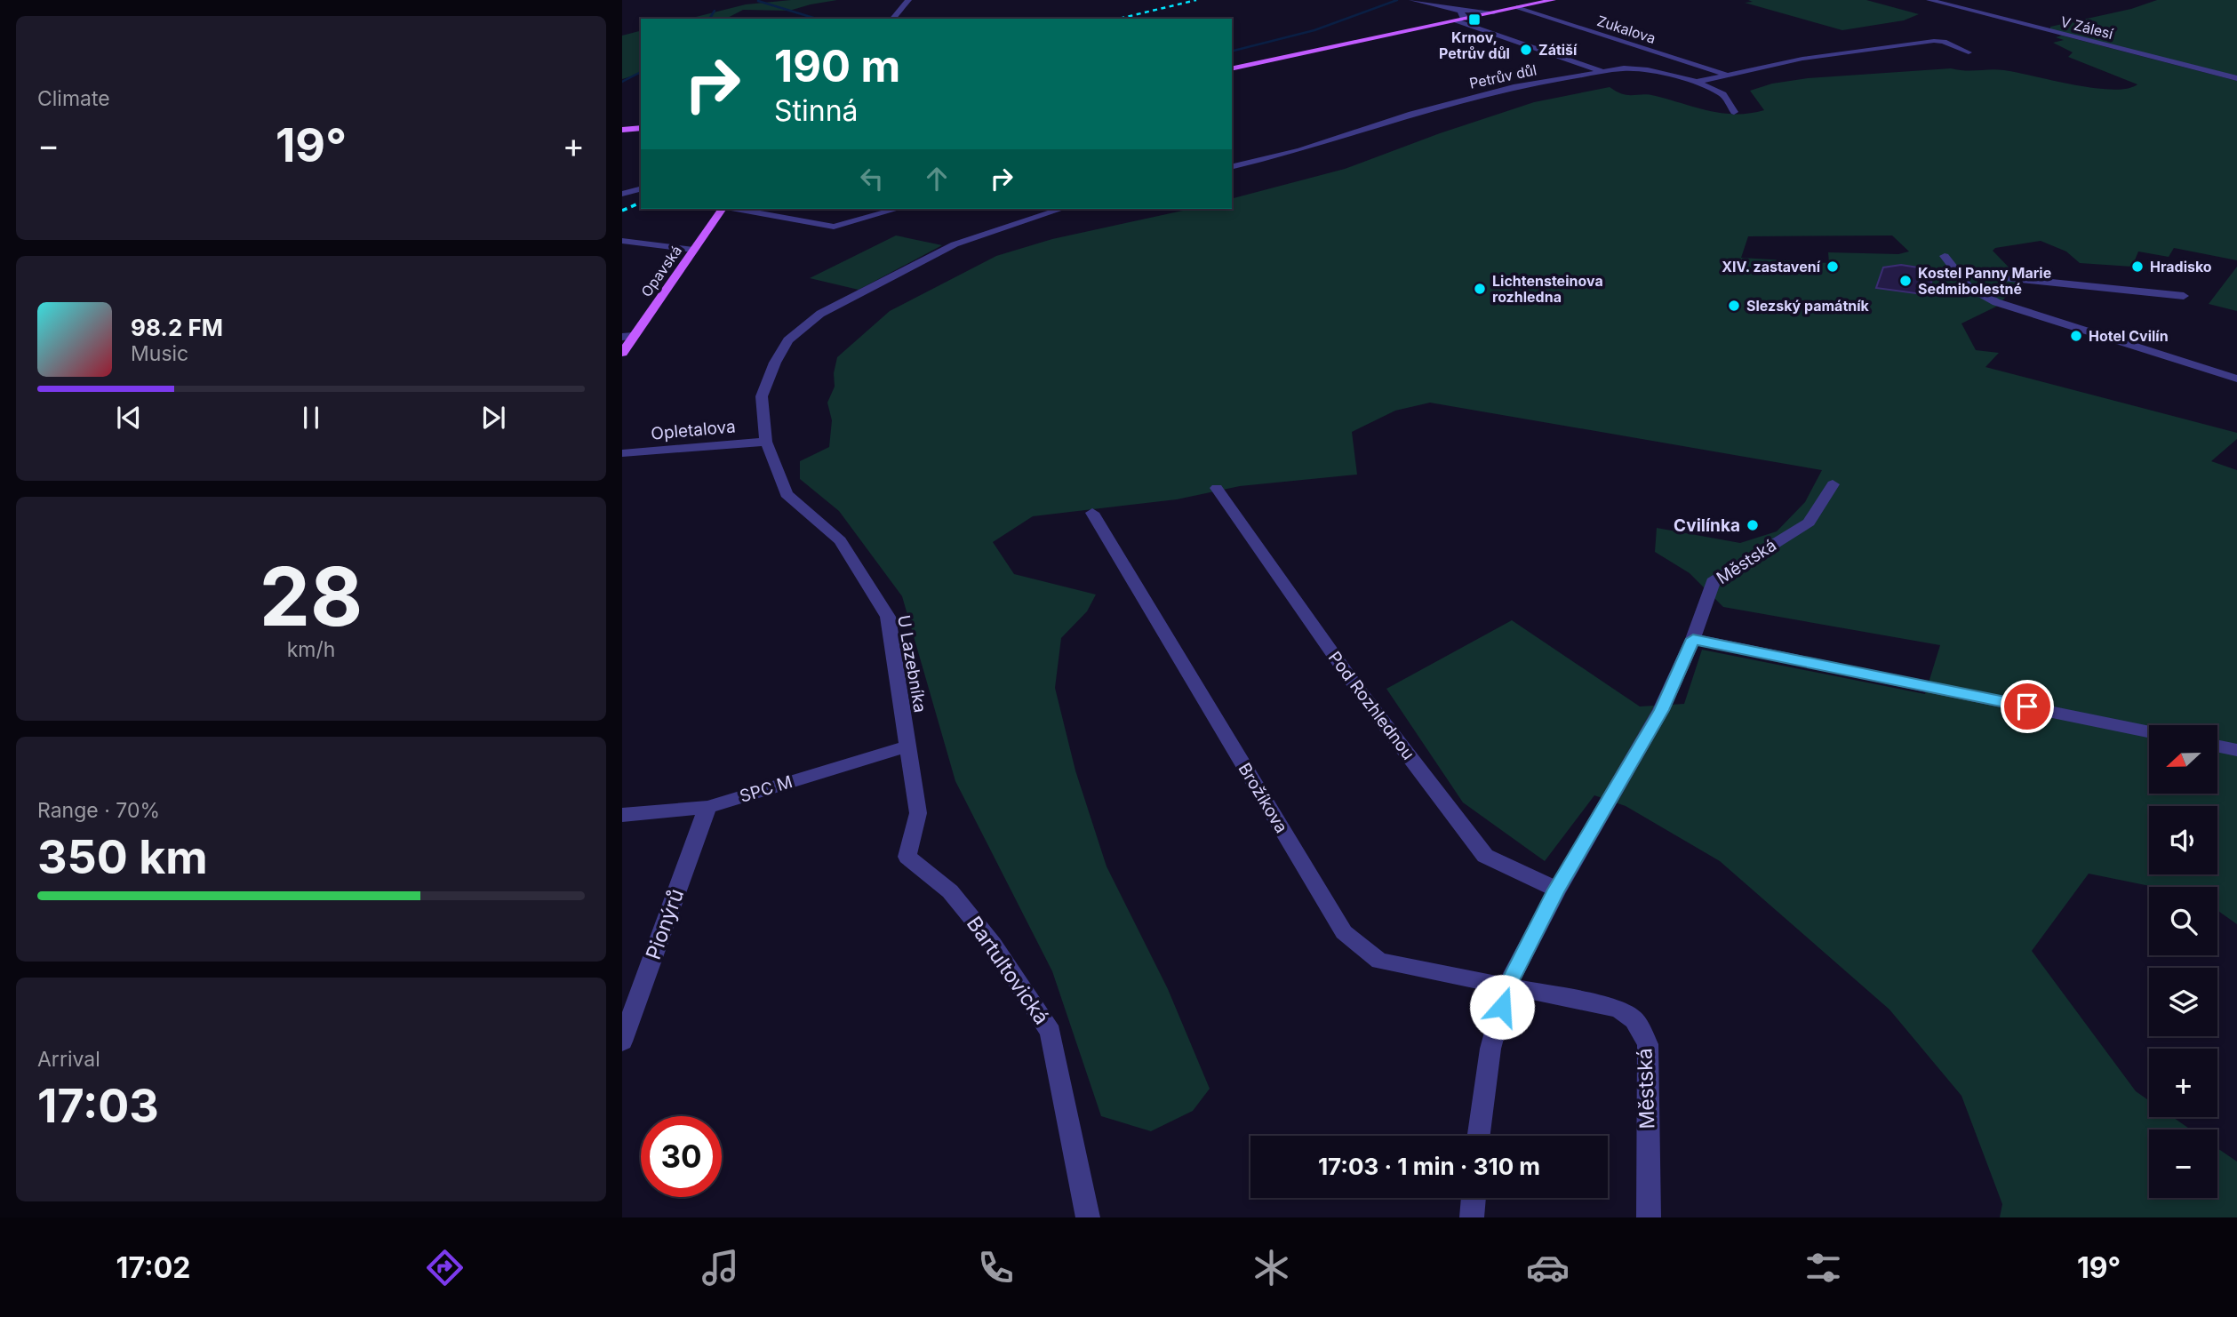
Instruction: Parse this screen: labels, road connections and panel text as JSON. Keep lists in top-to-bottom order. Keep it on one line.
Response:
{"streets":{"main road":["Opavská"],"street":["V Zálesí","Zukalova","Petrův důl","Opletalova","Městská","U Lazebníka","Pod Rozhlednou","SPC M","Brožíkova","Pionýrů","Bartultovická"]},"crossings":[["Zukalova","Petrův důl"],["Opletalova","U Lazebníka"],["Městská","Pod Rozhlednou"],["Městská","Brožíkova"],["U Lazebníka","SPC M"],["U Lazebníka","Bartultovická"],["SPC M","Pionýrů"]],"places":{"transit":["Krnov, Petrův důl"],"other":["Zátiší","XIV. zastavení","Hradisko","Kostel Panny Marie Sedmibolestné","Lichtensteinova rozhledna","Slezský památník","Hotel Cvilín","Cvilínka"]},"north":"left","page":{"tile":["Climate",["28","km/h"],["Range · 70%","350 km"],["Arrival","17:03"]],"turn":["190 m","Stinná"],"heat":["−","19°","+"],"song":["98.2 FM","Music"],"map_buttons":["+","−"],"limit":"30","trip":"17:03 · 1 min · 310 m","tabs":["17:02","19°"]}}
